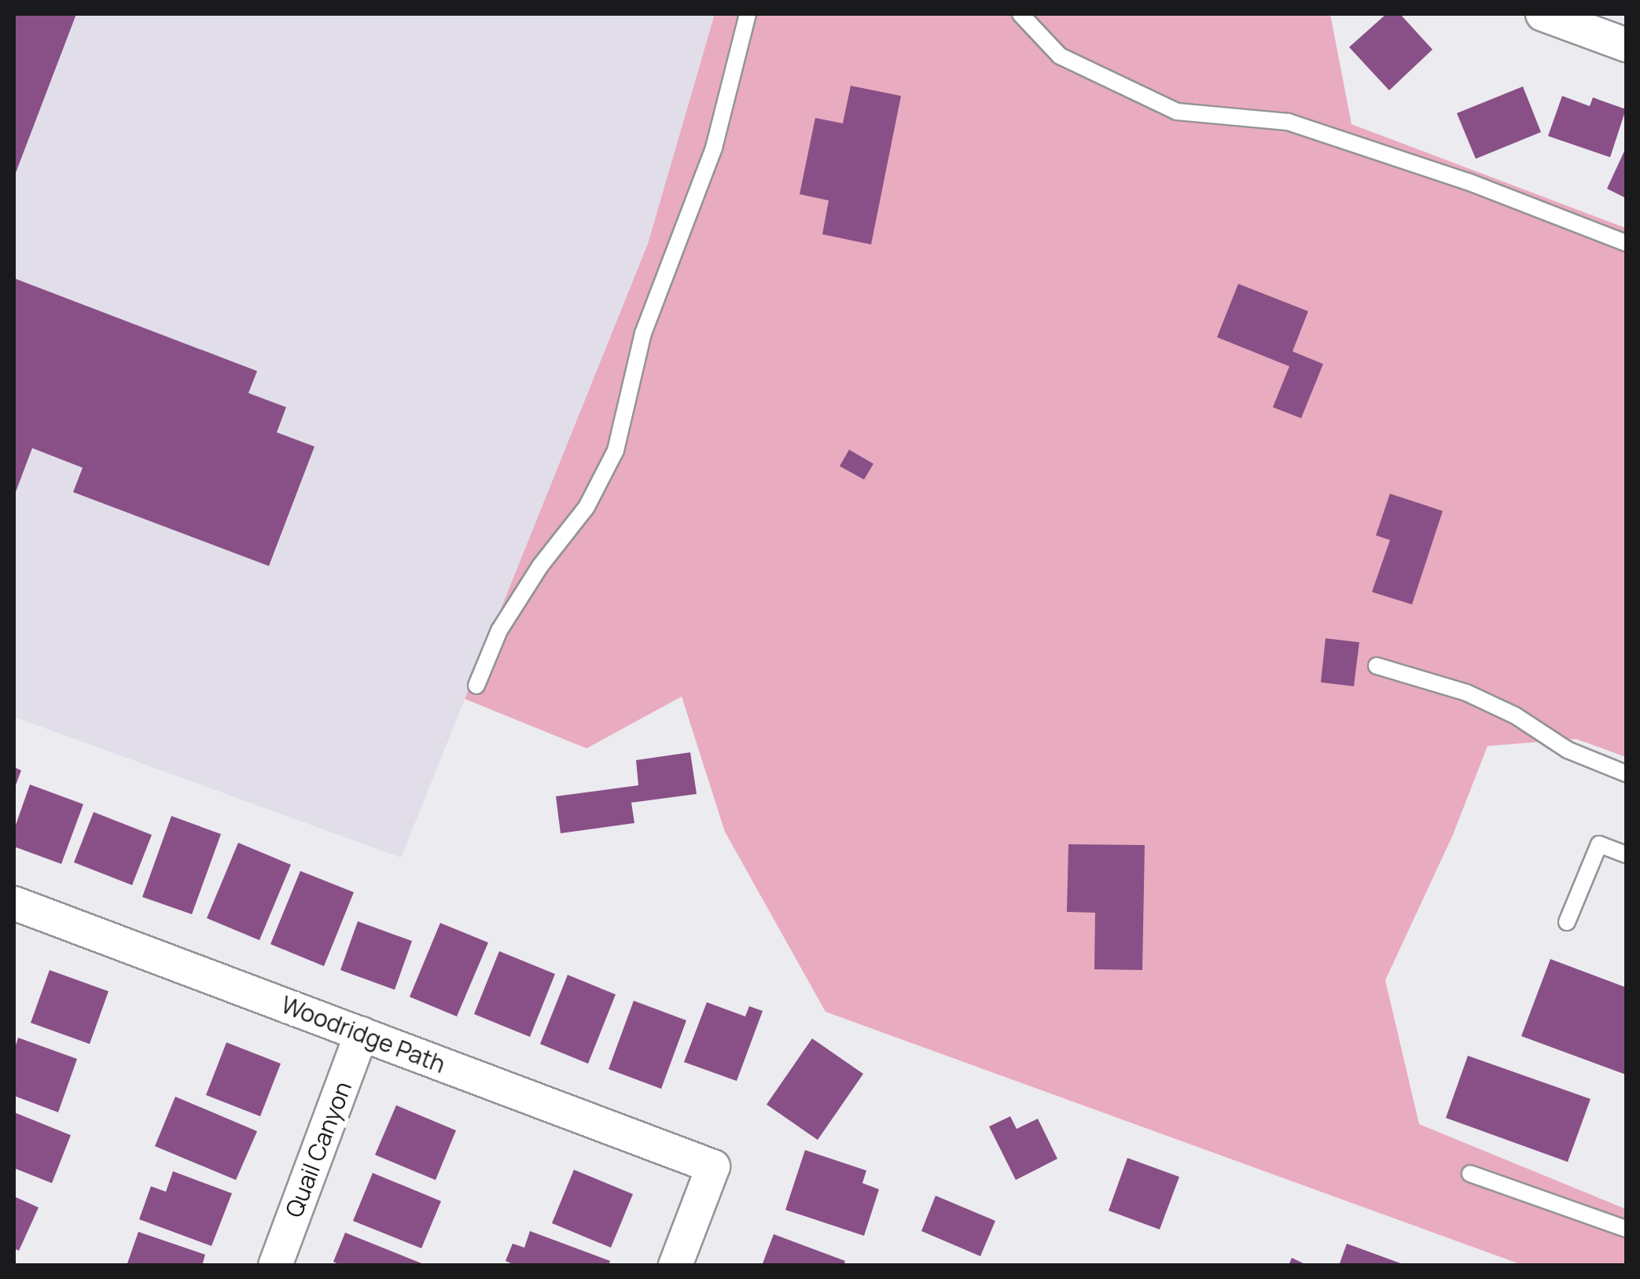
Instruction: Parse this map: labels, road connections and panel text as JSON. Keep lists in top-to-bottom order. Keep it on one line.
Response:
{"streets":{"street":["Woodridge Path","Quail Canyon"]},"crossings":[["Woodridge Path","Quail Canyon"]]}
